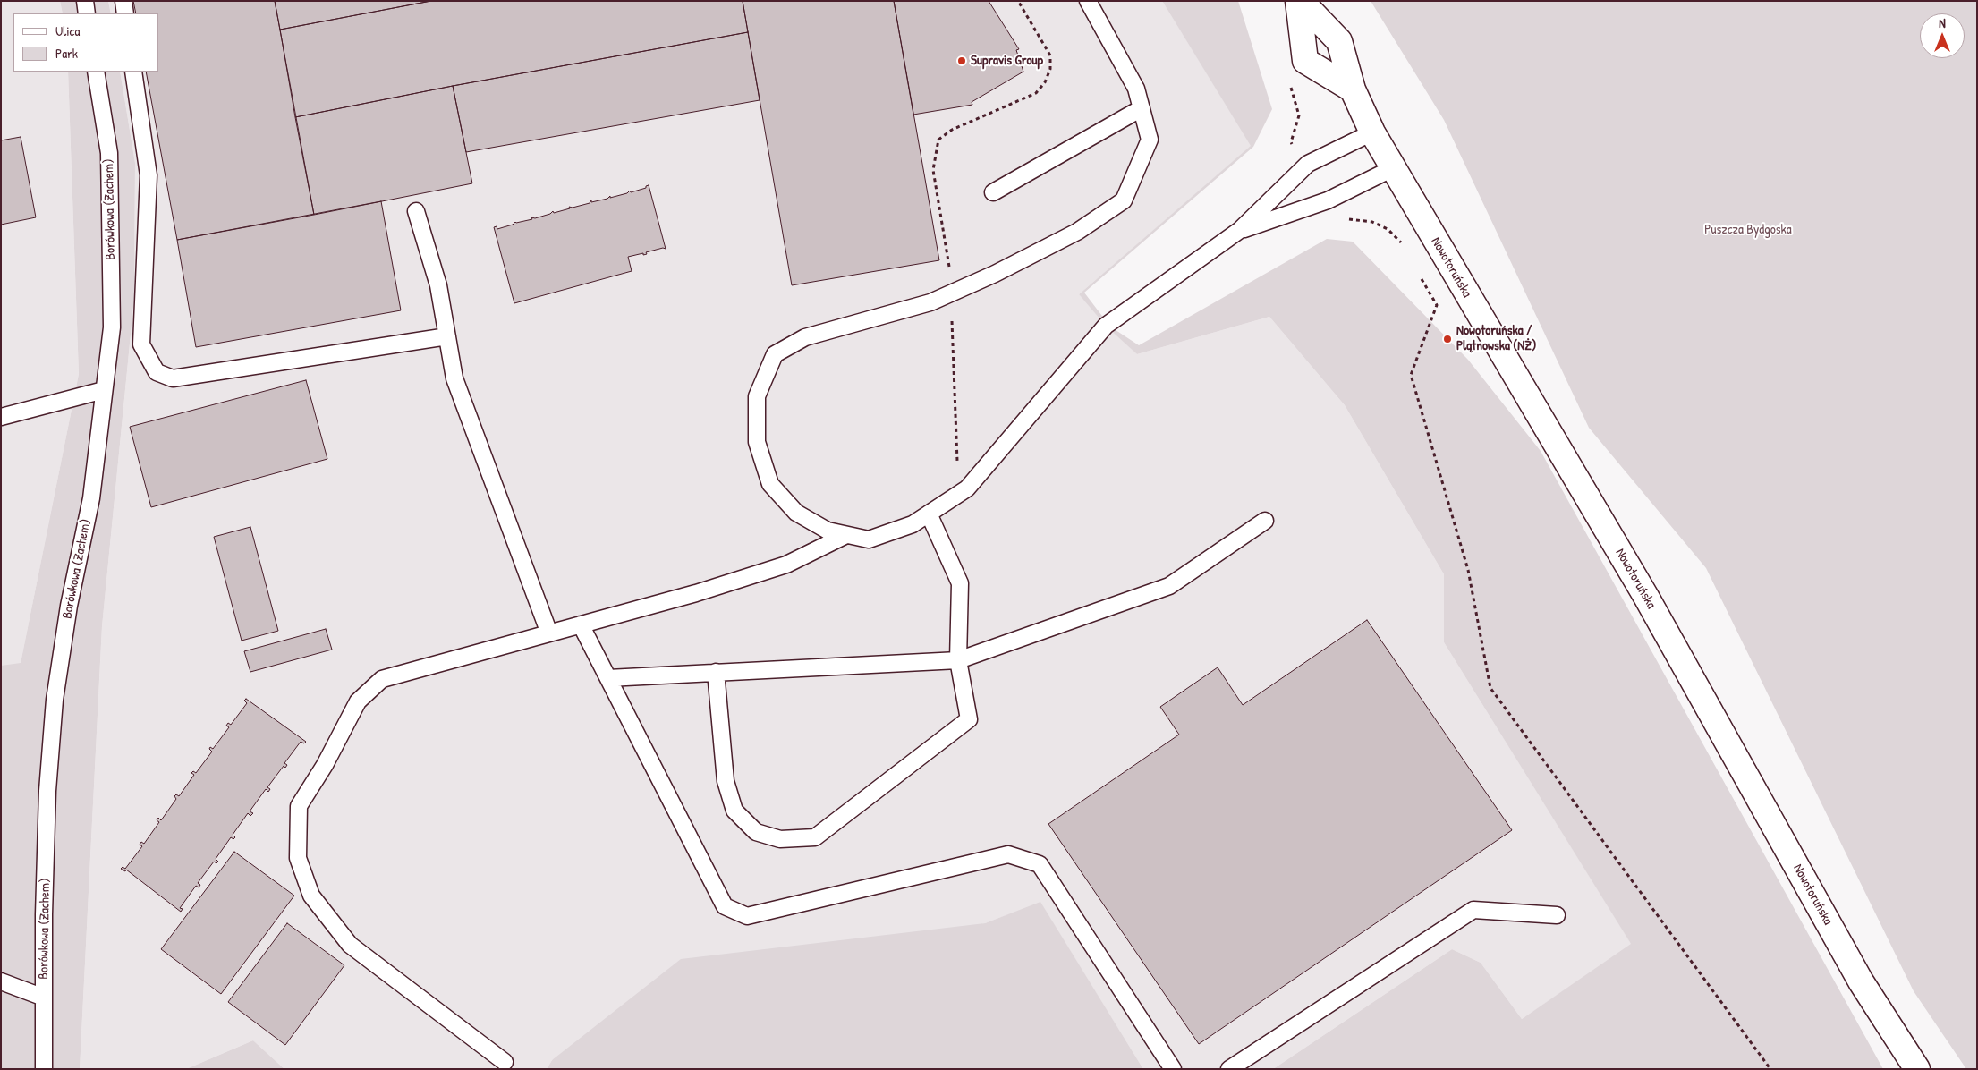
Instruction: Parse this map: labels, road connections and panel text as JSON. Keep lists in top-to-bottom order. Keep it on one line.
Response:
{"streets":{"main road":["Nowotoruńska"],"lane":["Borówkowa (Zachem)"]},"parks":["Puszcza Bydgoska"],"places":["Supravis Group","Nowotoruńska / Plątnowska (NŻ)"],"legend":["Ulica","Park"],"north":"top"}
